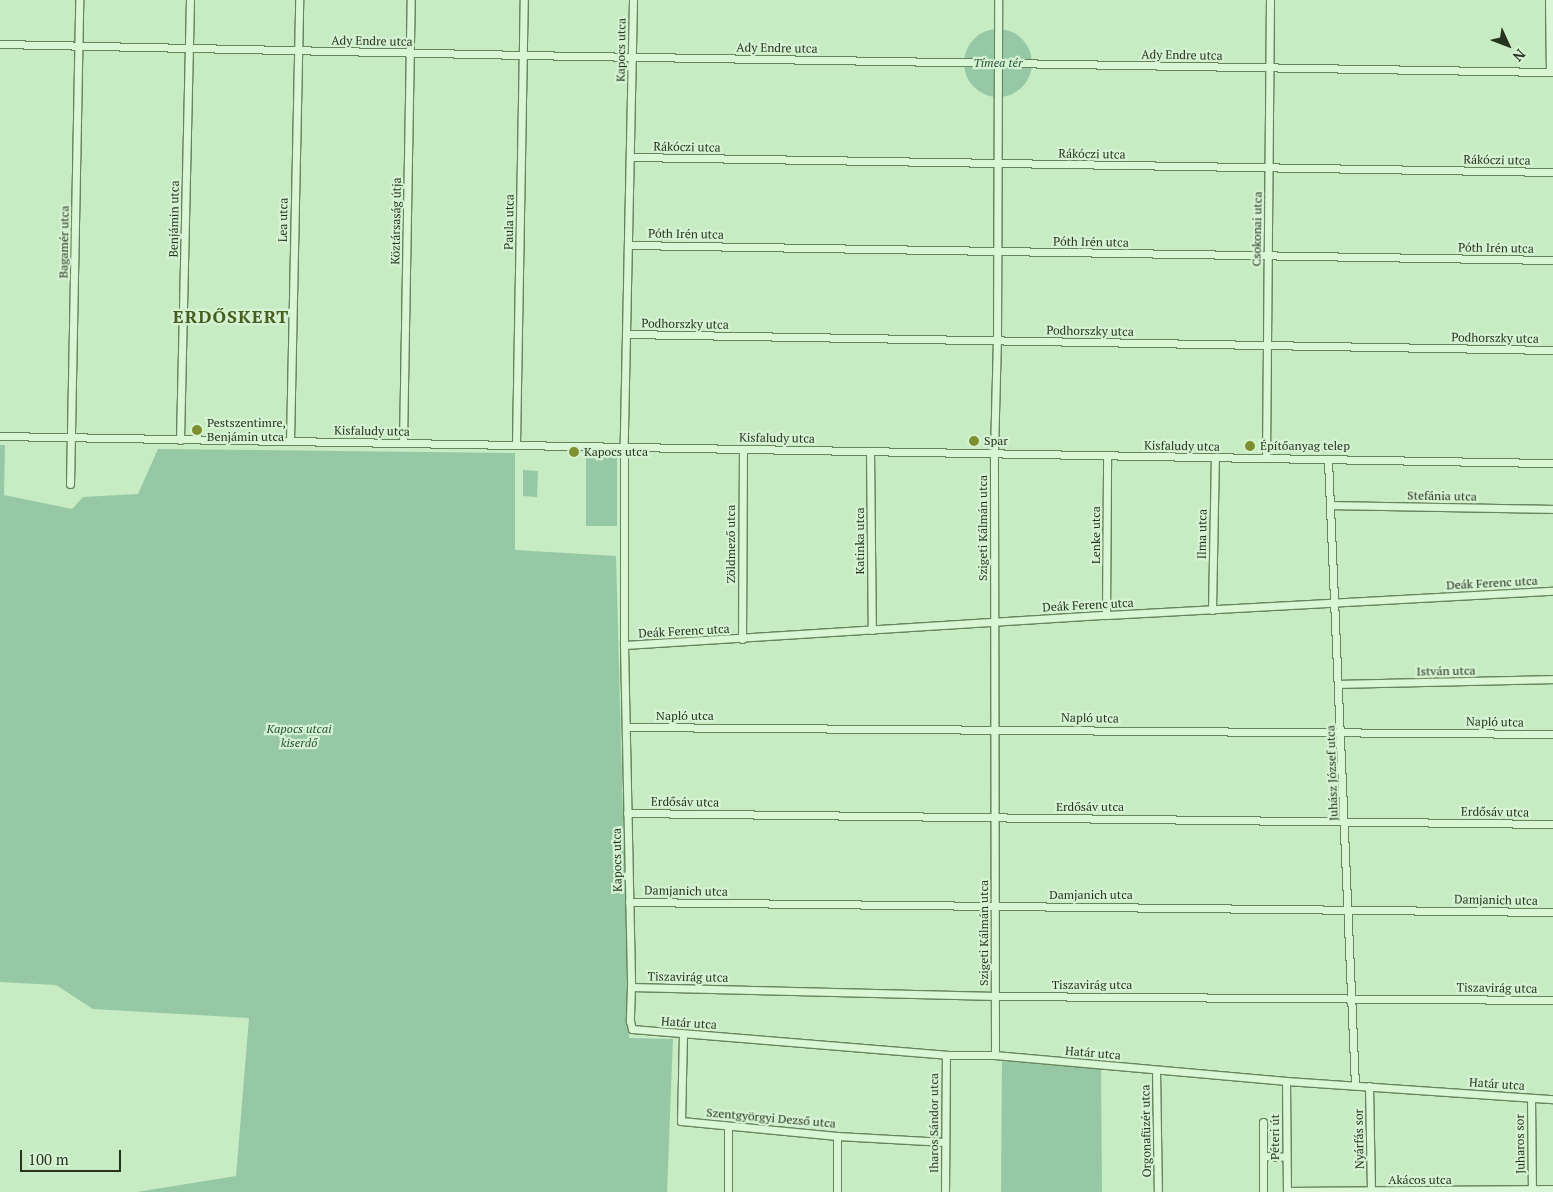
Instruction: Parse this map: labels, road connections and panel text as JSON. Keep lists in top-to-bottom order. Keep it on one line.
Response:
{"streets":{"street":["Ady Endre utca","Kapocs utca","Rákóczi utca","Benjámin utca","Lea utca","Köztársaság útja","Paula utca","Csokonai utca","Póth Irén utca","Bagamér utca","Podhorszky utca","Kisfaludy utca","Stefánia utca","Szigeti Kálmán utca","Ilma utca","Lenke utca","Katinka utca","Zöldmező utca","Deák Ferenc utca","István utca","Napló utca","Juhász József utca","Erdősáv utca","Damjanich utca","Tiszavirág utca","Határ utca","Szentgyörgyi Dezső utca","Iharos Sándor utca","Orgonafüzér utca","Péteri út","Nyárfás sor","Juharos sor","Akácos utca"]},"crossings":[["Ady Endre utca","Kapocs utca"],["Ady Endre utca","Benjámin utca"],["Ady Endre utca","Lea utca"],["Ady Endre utca","Köztársaság útja"],["Ady Endre utca","Paula utca"],["Ady Endre utca","Csokonai utca"],["Ady Endre utca","Bagamér utca"],["Ady Endre utca","Szigeti Kálmán utca"],["Kapocs utca","Rákóczi utca"],["Kapocs utca","Póth Irén utca"],["Kapocs utca","Podhorszky utca"],["Kapocs utca","Kisfaludy utca"],["Kapocs utca","Deák Ferenc utca"],["Kapocs utca","Napló utca"],["Kapocs utca","Erdősáv utca"],["Kapocs utca","Damjanich utca"],["Kapocs utca","Tiszavirág utca"],["Kapocs utca","Határ utca"],["Rákóczi utca","Csokonai utca"],["Rákóczi utca","Szigeti Kálmán utca"],["Benjámin utca","Kisfaludy utca"],["Lea utca","Kisfaludy utca"],["Köztársaság útja","Kisfaludy utca"],["Paula utca","Kisfaludy utca"],["Csokonai utca","Póth Irén utca"],["Csokonai utca","Podhorszky utca"],["Csokonai utca","Kisfaludy utca"],["Póth Irén utca","Szigeti Kálmán utca"],["Bagamér utca","Kisfaludy utca"],["Podhorszky utca","Szigeti Kálmán utca"],["Kisfaludy utca","Szigeti Kálmán utca"],["Kisfaludy utca","Ilma utca"],["Kisfaludy utca","Lenke utca"],["Kisfaludy utca","Katinka utca"],["Kisfaludy utca","Zöldmező utca"],["Kisfaludy utca","Juhász József utca"],["Stefánia utca","Juhász József utca"],["Szigeti Kálmán utca","Deák Ferenc utca"],["Szigeti Kálmán utca","Napló utca"],["Szigeti Kálmán utca","Erdősáv utca"],["Szigeti Kálmán utca","Damjanich utca"],["Szigeti Kálmán utca","Tiszavirág utca"],["Szigeti Kálmán utca","Határ utca"],["Ilma utca","Deák Ferenc utca"],["Lenke utca","Deák Ferenc utca"],["Katinka utca","Deák Ferenc utca"],["Zöldmező utca","Deák Ferenc utca"],["Deák Ferenc utca","Juhász József utca"],["István utca","Juhász József utca"],["Napló utca","Juhász József utca"],["Juhász József utca","Erdősáv utca"],["Juhász József utca","Damjanich utca"],["Juhász József utca","Tiszavirág utca"],["Juhász József utca","Határ utca"],["Határ utca","Szentgyörgyi Dezső utca"],["Határ utca","Iharos Sándor utca"],["Határ utca","Orgonafüzér utca"],["Határ utca","Péteri út"],["Határ utca","Nyárfás sor"],["Határ utca","Juharos sor"],["Szentgyörgyi Dezső utca","Iharos Sándor utca"],["Péteri út","Akácos utca"],["Nyárfás sor","Akácos utca"],["Juharos sor","Akácos utca"]],"districts":["ERDŐSKERT"],"parks":["Tímea tér","Kapocs utcai kiserdő"],"places":["Pestszentimre, Benjámin utca","Spar","Építőanyag telep","Kapocs utca"],"scale_bar":"100 m","north":"bottom right"}
